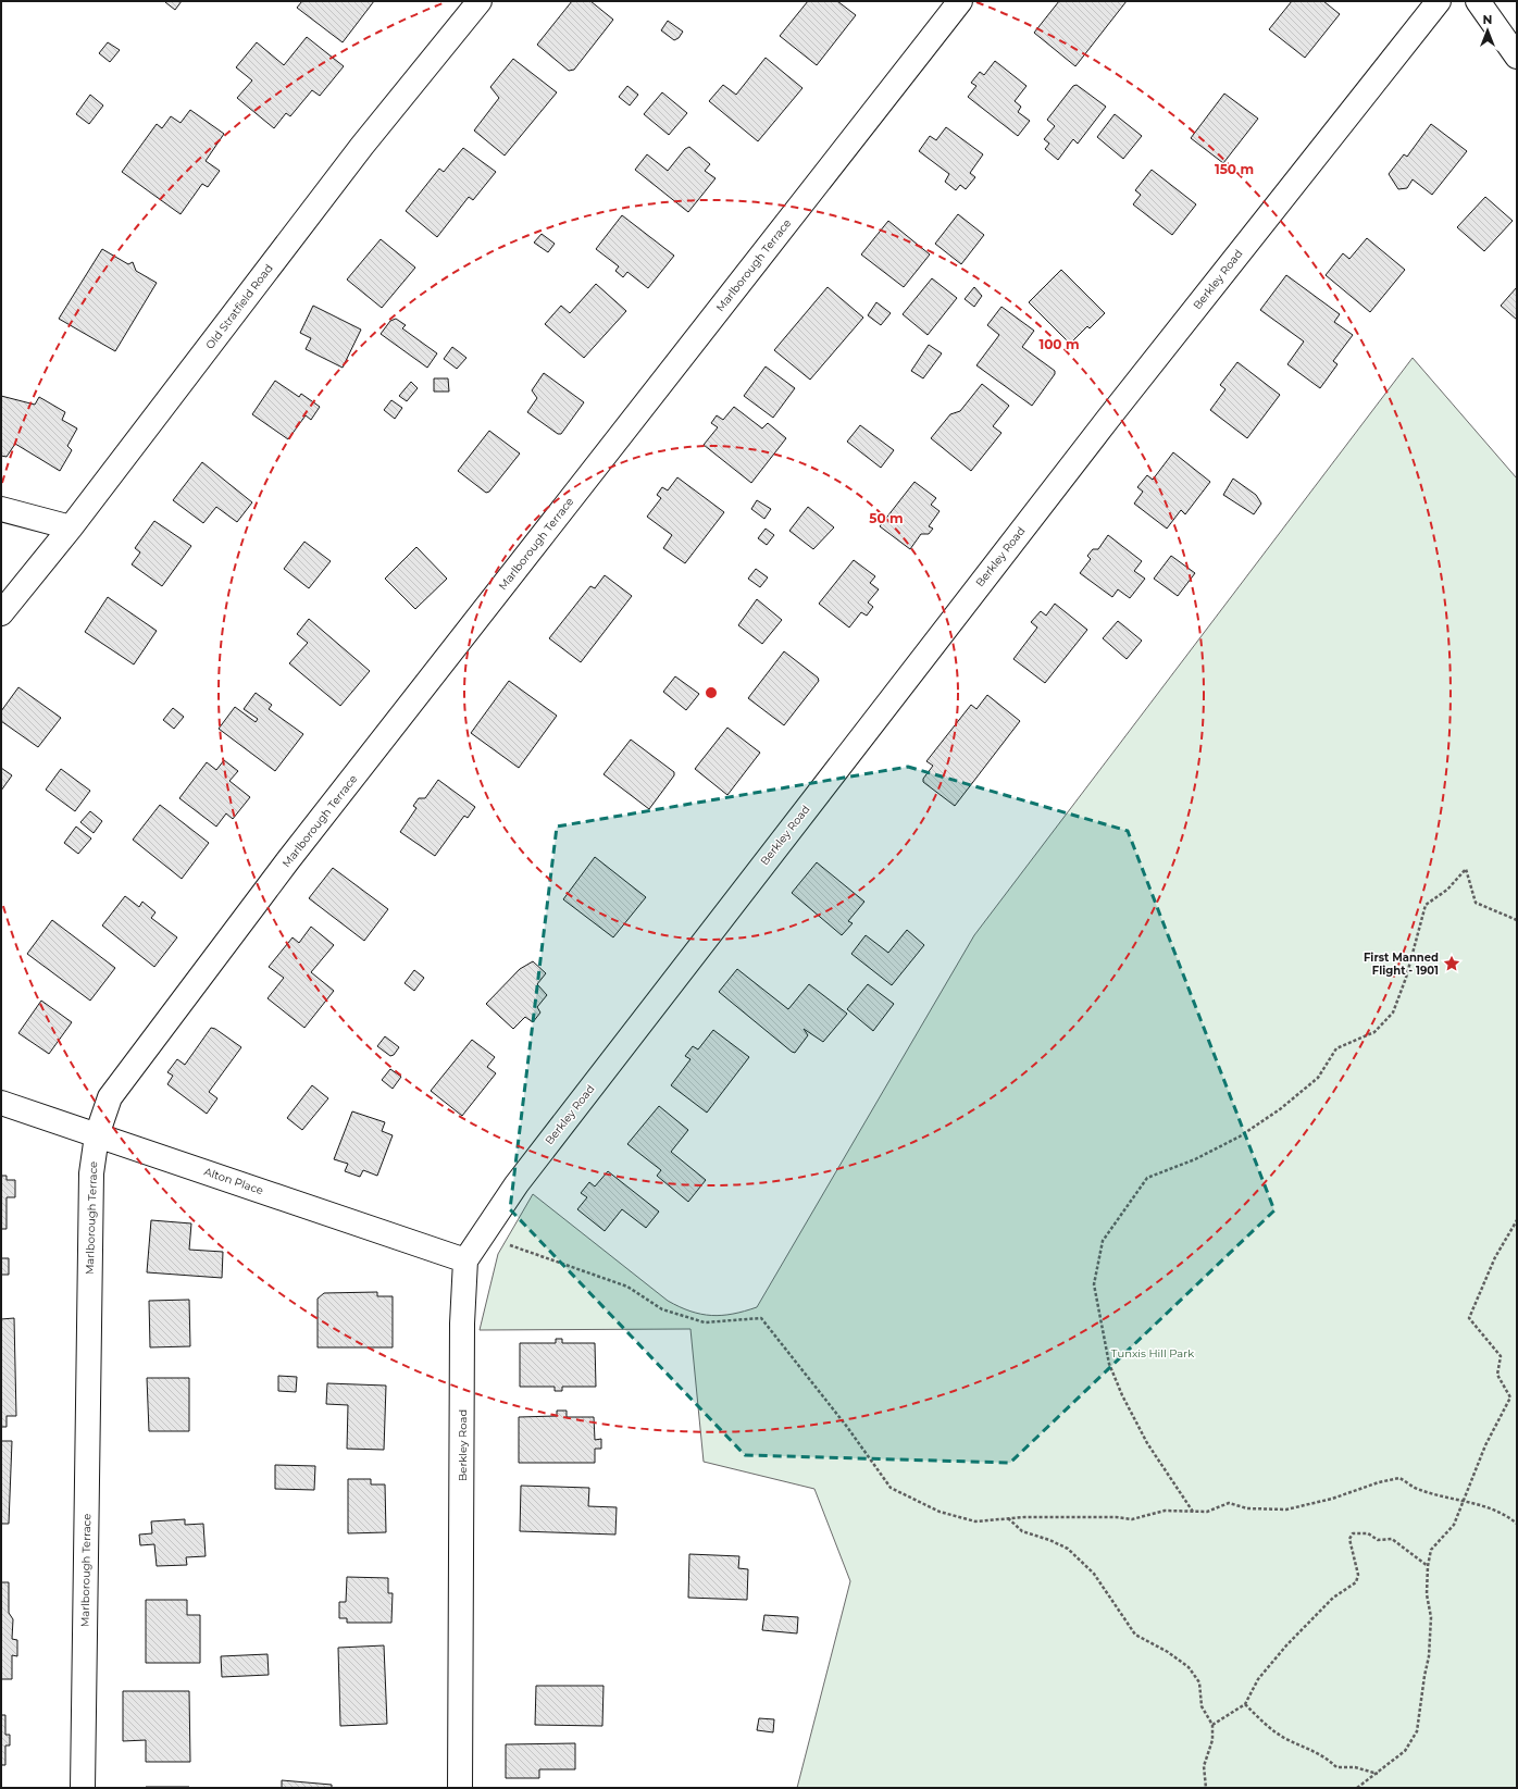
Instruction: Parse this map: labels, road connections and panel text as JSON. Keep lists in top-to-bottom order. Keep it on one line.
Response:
{"streets":{"street":["Marlborough Terrace","Berkley Road","Old Stratfield Road","Alton Place"]},"crossings":[["Marlborough Terrace","Alton Place"],["Berkley Road","Alton Place"]],"parks":["Tunxis Hill Park"],"places":{"place":["First Manned Flight - 1901"]},"north":"top","rings":["150 m","100 m","50 m"]}
